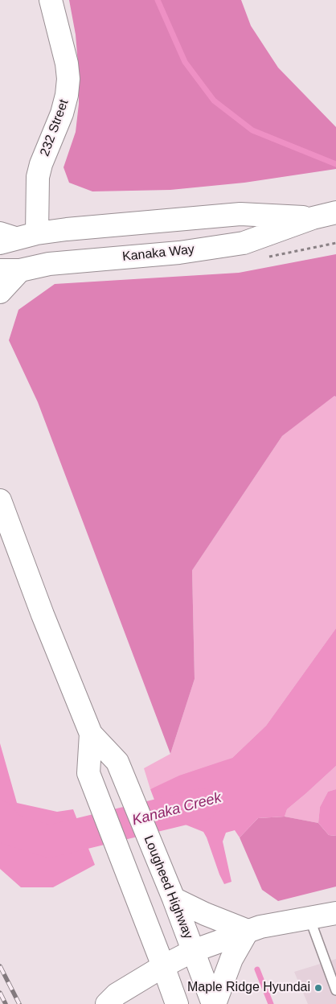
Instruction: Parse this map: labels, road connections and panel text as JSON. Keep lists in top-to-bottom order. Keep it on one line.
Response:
{"streets":{"main road":["232 Street","Kanaka Way","Lougheed Highway"]},"crossings":[["232 Street","Kanaka Way"]],"water":["Kanaka Creek"],"places":["Maple Ridge Hyundai"]}
